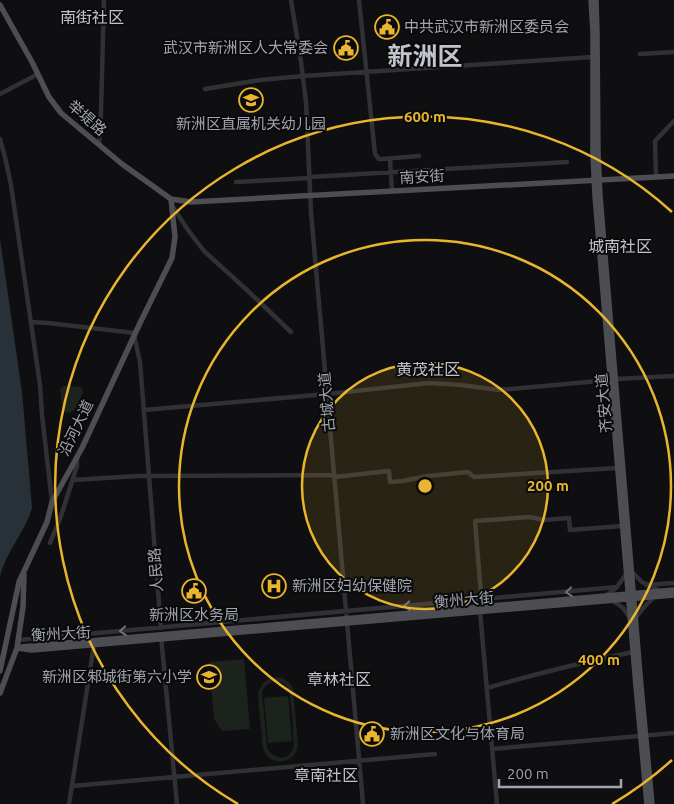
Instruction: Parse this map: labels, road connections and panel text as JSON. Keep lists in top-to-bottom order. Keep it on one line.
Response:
{"streets":{"main road":["举堤路","南安街","齐安大道","沿河大道","衡州大街"],"street":["古城大道","人民路"]},"crossings":[["举堤路","南安街"],["举堤路","沿河大道"],["南安街","古城大道"],["南安街","齐安大道"],["南安街","沿河大道"],["古城大道","衡州大街"],["齐安大道","衡州大街"],["沿河大道","人民路"],["人民路","衡州大街"]],"districts":["南街社区","新洲区","城南社区","黄茂社区","章林社区","章南社区"],"places":{"public building":["中共武汉市新洲区委员会","武汉市新洲区人大常委会","新洲区水务局","新洲区文化与体育局"],"school or university":["新洲区直属机关幼儿园","新洲区邾城街第六小学"],"hospital":["新洲区妇幼保健院"]},"scale_bar":"200 m","rings":["600 m","200 m","400 m"]}
